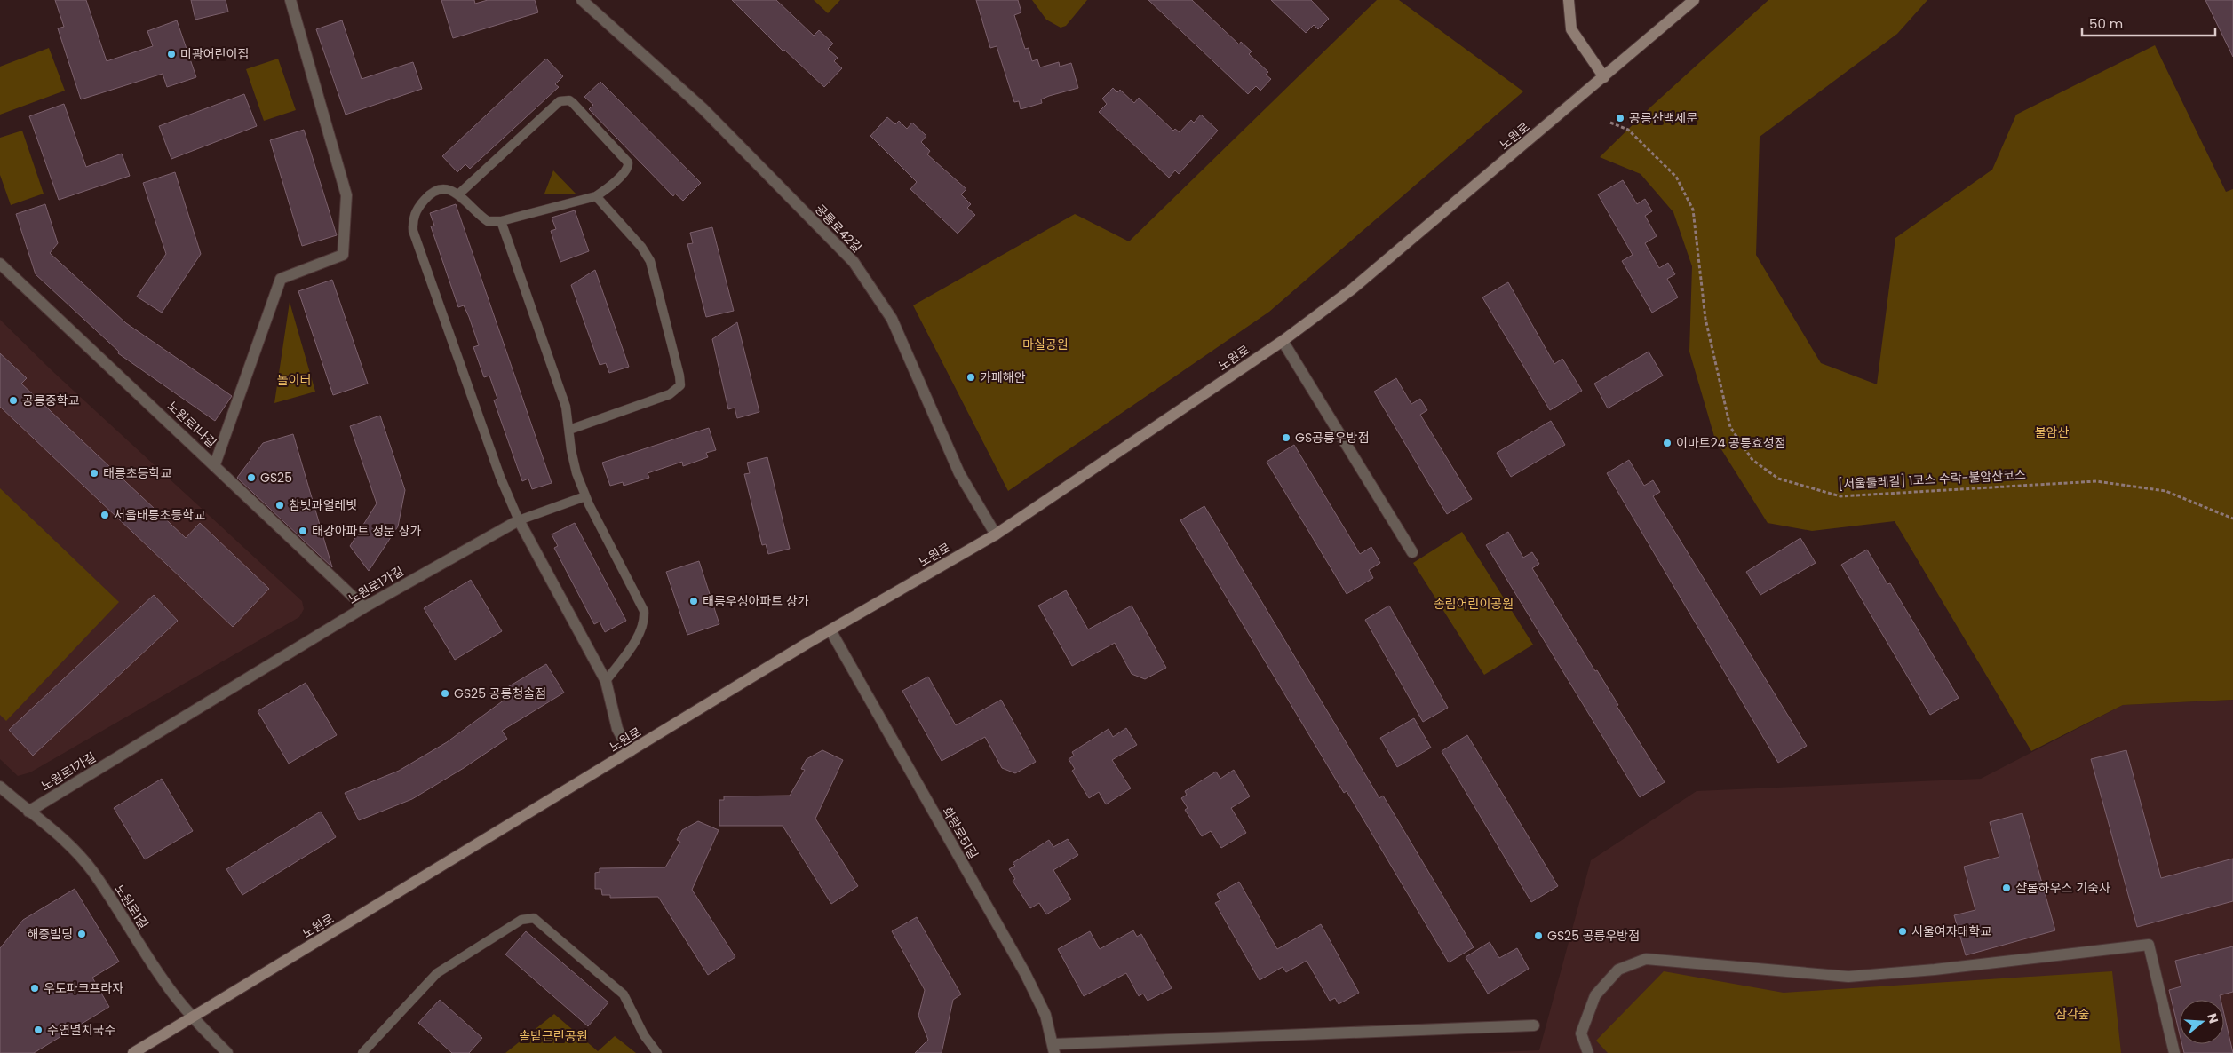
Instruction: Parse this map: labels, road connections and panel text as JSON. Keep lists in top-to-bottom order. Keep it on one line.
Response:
{"streets":{"main road":["노원로"],"street":["공릉로42길","노원로1나길","노원로1가길","화랑로51길","노원로1길"],"path":["[서울둘레길] 1코스 수락-불암산코스"]},"crossings":[["노원로","공릉로42길"],["노원로","화랑로51길"],["노원로","노원로1길"],["노원로1나길","노원로1가길"],["노원로1가길","노원로1길"]],"parks":["마실공원","놀이터","불암산","송림어린이공원","삼각숲","솔밭근린공원"],"places":["미광어린이집","공릉산백세문","카페해안","공릉중학교","GS공릉우방점","이마트24 공릉효성점","태릉초등학교","GS25","참빗과얼레빗","서울태릉초등학교","태강아파트 정문 상가","태릉우성아파트 상가","GS25 공릉청솔점","샬롬하우스 기숙사","서울여자대학교","해중빌딩","GS25 공릉우방점","우토파크프라자","수연멸치국수"],"scale_bar":"50 m","north":"right"}
